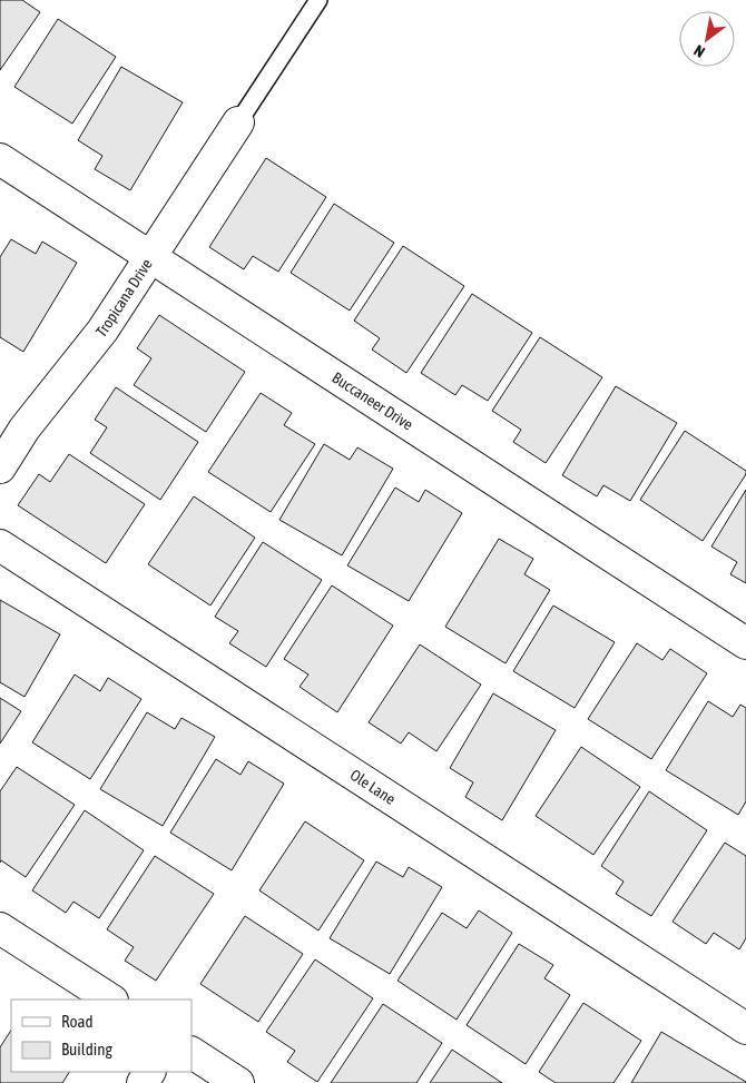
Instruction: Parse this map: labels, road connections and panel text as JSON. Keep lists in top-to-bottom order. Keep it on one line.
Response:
{"streets":{"street":["Tropicana Drive","Buccaneer Drive","Ole Lane"]},"crossings":[["Tropicana Drive","Buccaneer Drive"]],"legend":["Road","Building"],"north":"bottom left"}
